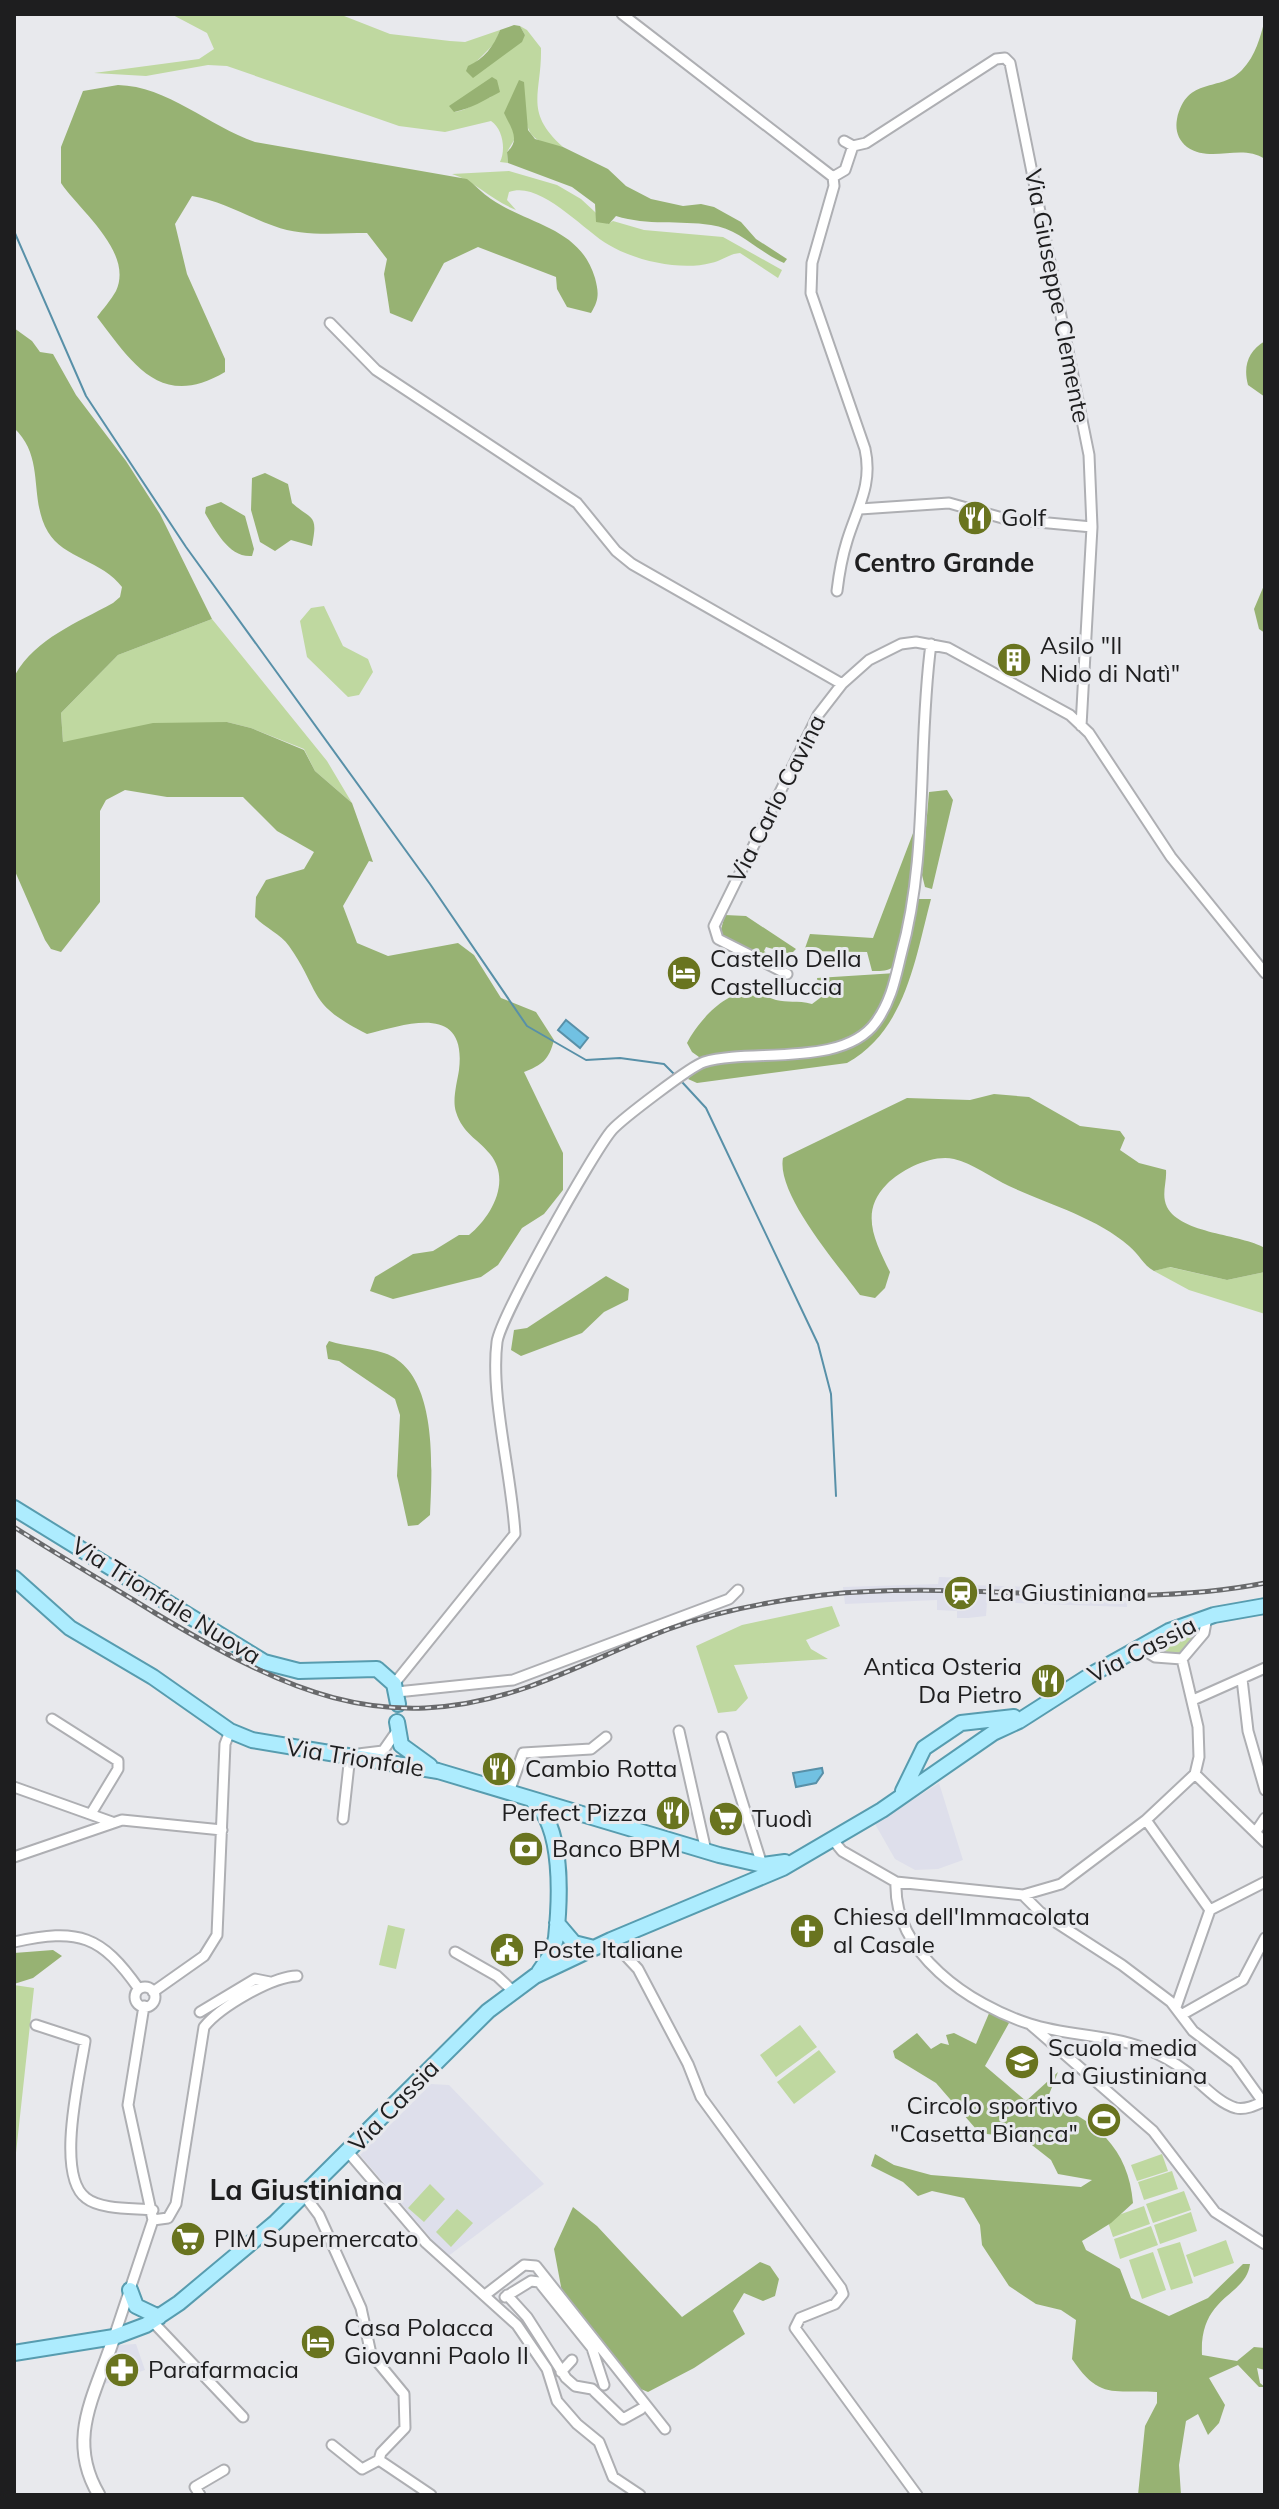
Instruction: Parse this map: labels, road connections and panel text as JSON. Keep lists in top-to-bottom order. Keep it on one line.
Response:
{"streets":{"main road":["Via Trionfale Nuova","Via Cassia","Via Trionfale"],"street":["Via Giuseppe Clemente","Via Carlo Cavina"]},"crossings":[["Via Cassia","Via Trionfale"]],"districts":["Centro Grande","La Giustiniana"],"places":{"restaurant":["Golf","Antica Osteria Da Pietro","Cambio Rotta","Perfect Pizza"],"building":["Asilo \"Il Nido di Natì\""],"hotel":["Castello Della Castelluccia","Casa Polacca Giovanni Paolo II"],"station":["La Giustiniana"],"supermarket":["Tuodì","PIM Supermercato"],"bank":["Banco BPM"],"church":["Chiesa dell'Immacolata al Casale"],"public building":["Poste Italiane"],"school or university":["Scuola media La Giustiniana"],"sports":["Circolo sportivo \"Casetta Bianca\""],"pharmacy":["Parafarmacia"]}}
